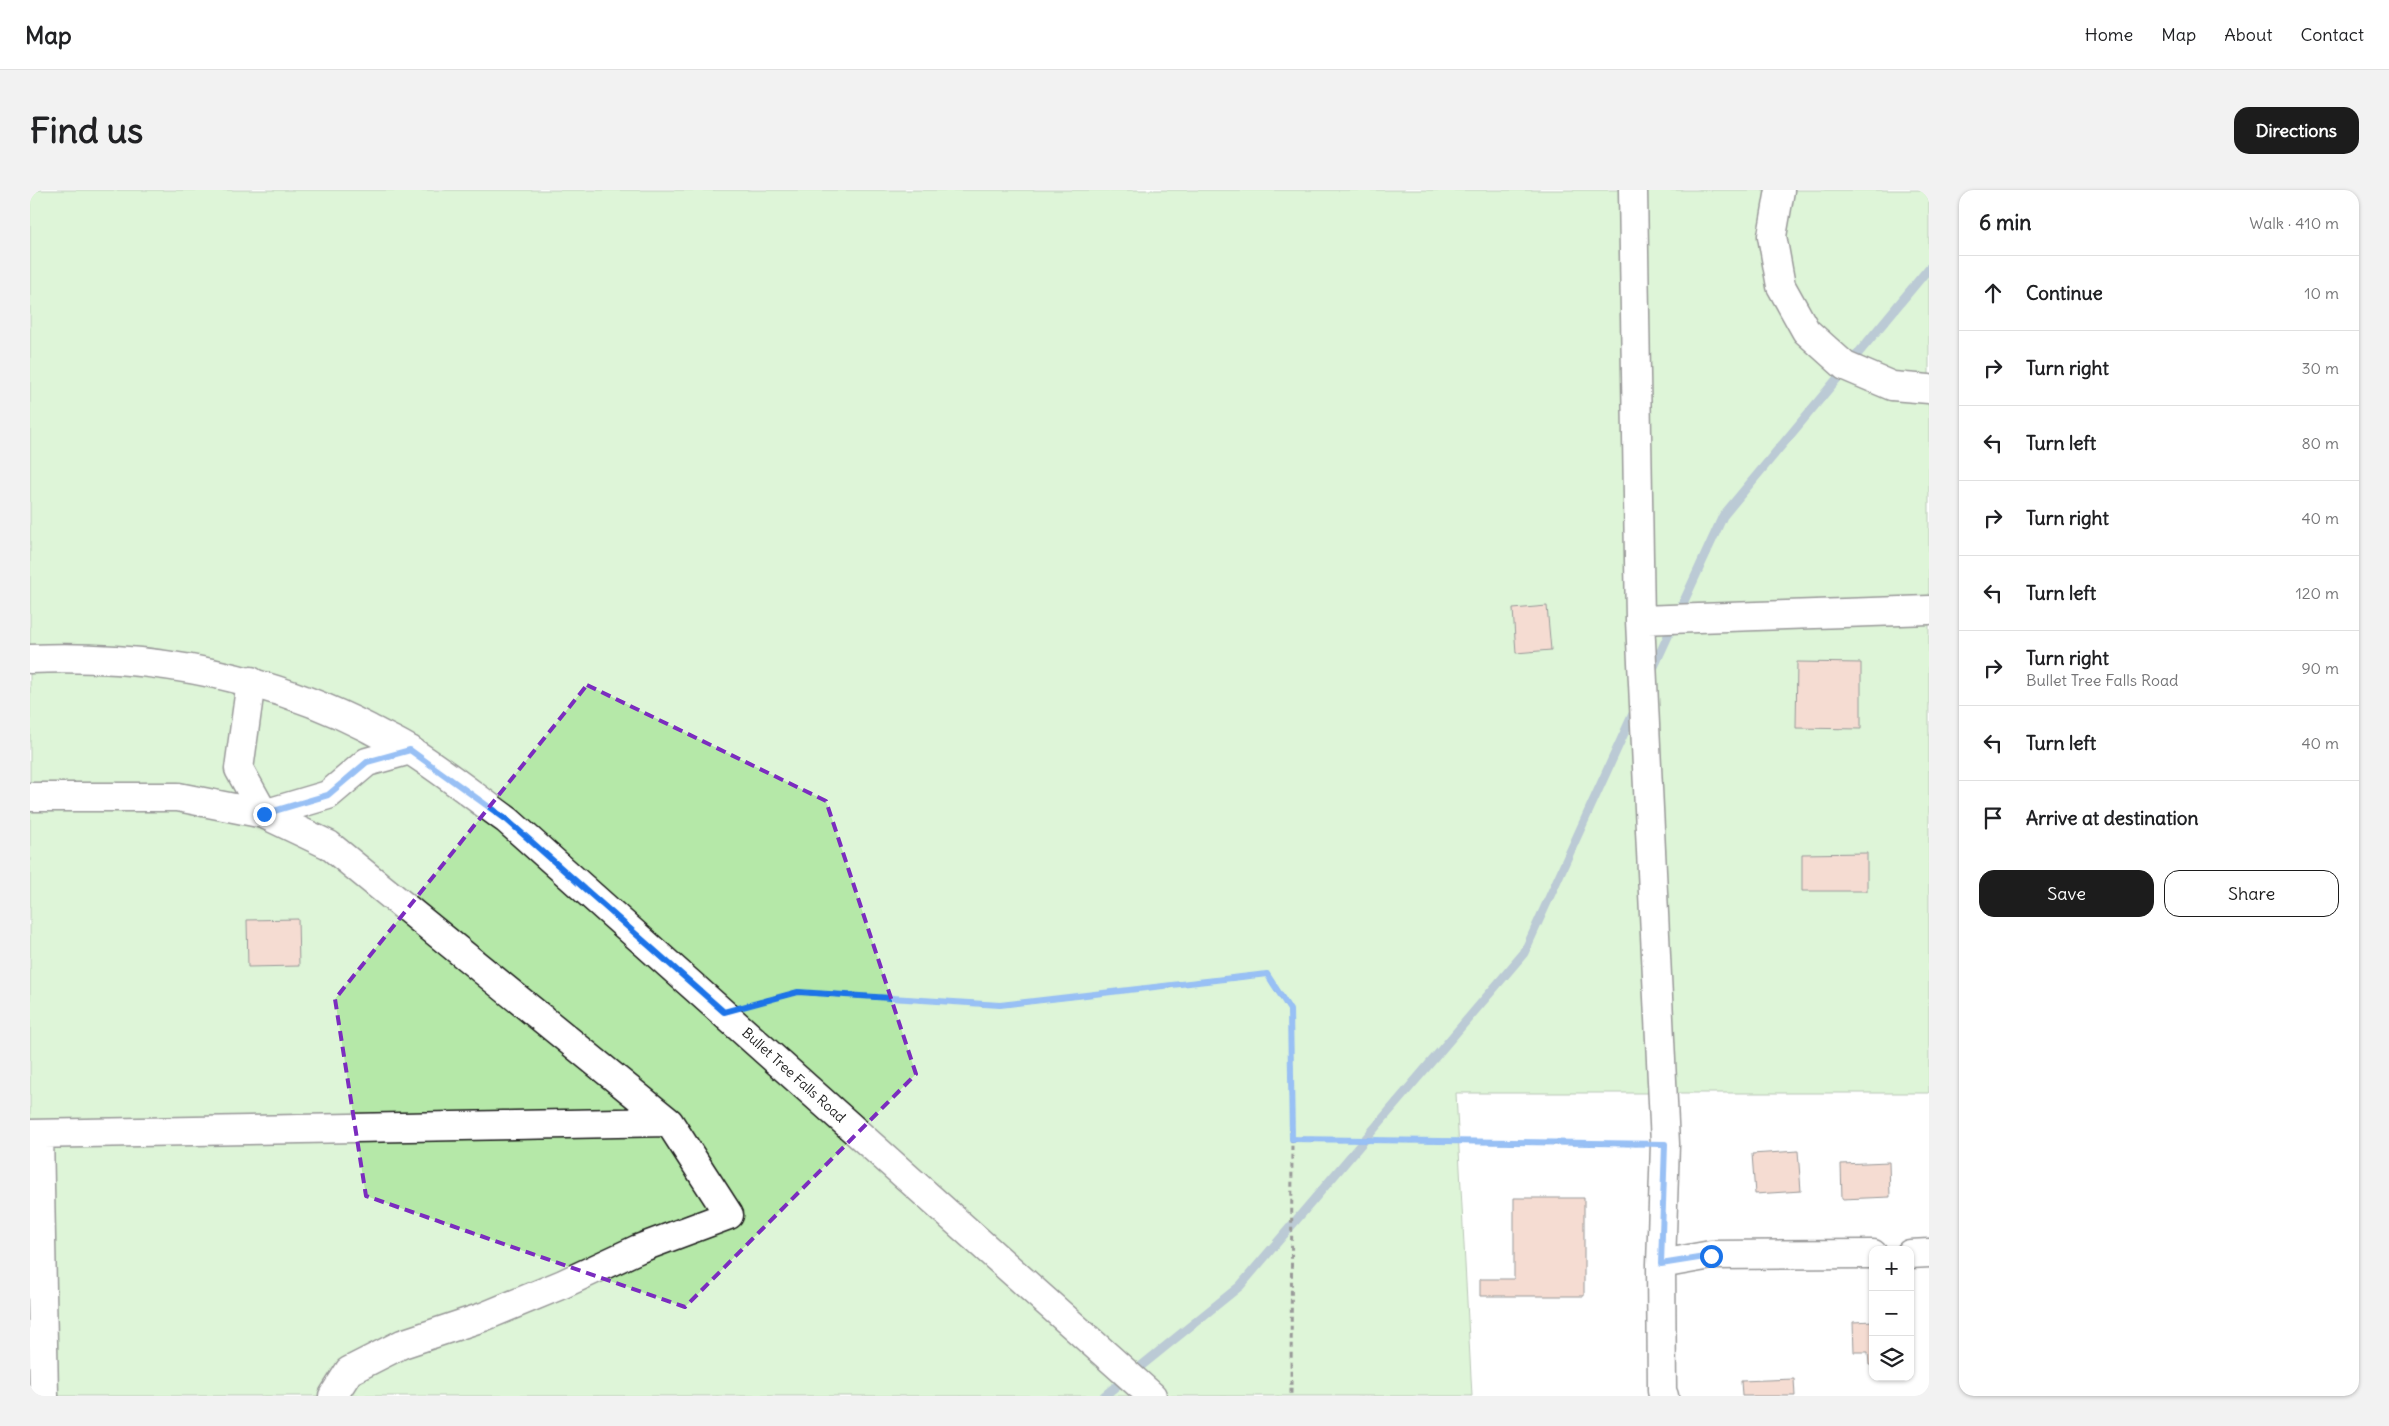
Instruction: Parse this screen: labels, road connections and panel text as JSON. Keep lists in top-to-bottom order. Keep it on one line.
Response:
{"streets":{"street":["Bullet Tree Falls Road"]},"page":{"header":"Map","nav":["Home","Map","About","Contact"],"buttons":["Directions",["Save","Share"]],"title":"Find us","heading":["6 min","Walk · 410 m"],"list":[["Continue","10 m"],["Turn right","30 m"],["Turn left","80 m"],["Turn right","40 m"],["Turn left","120 m"],["Turn right","Bullet Tree Falls Road","90 m"],["Turn left","40 m"],"Arrive at destination"],"map_buttons":["+","−"]}}
